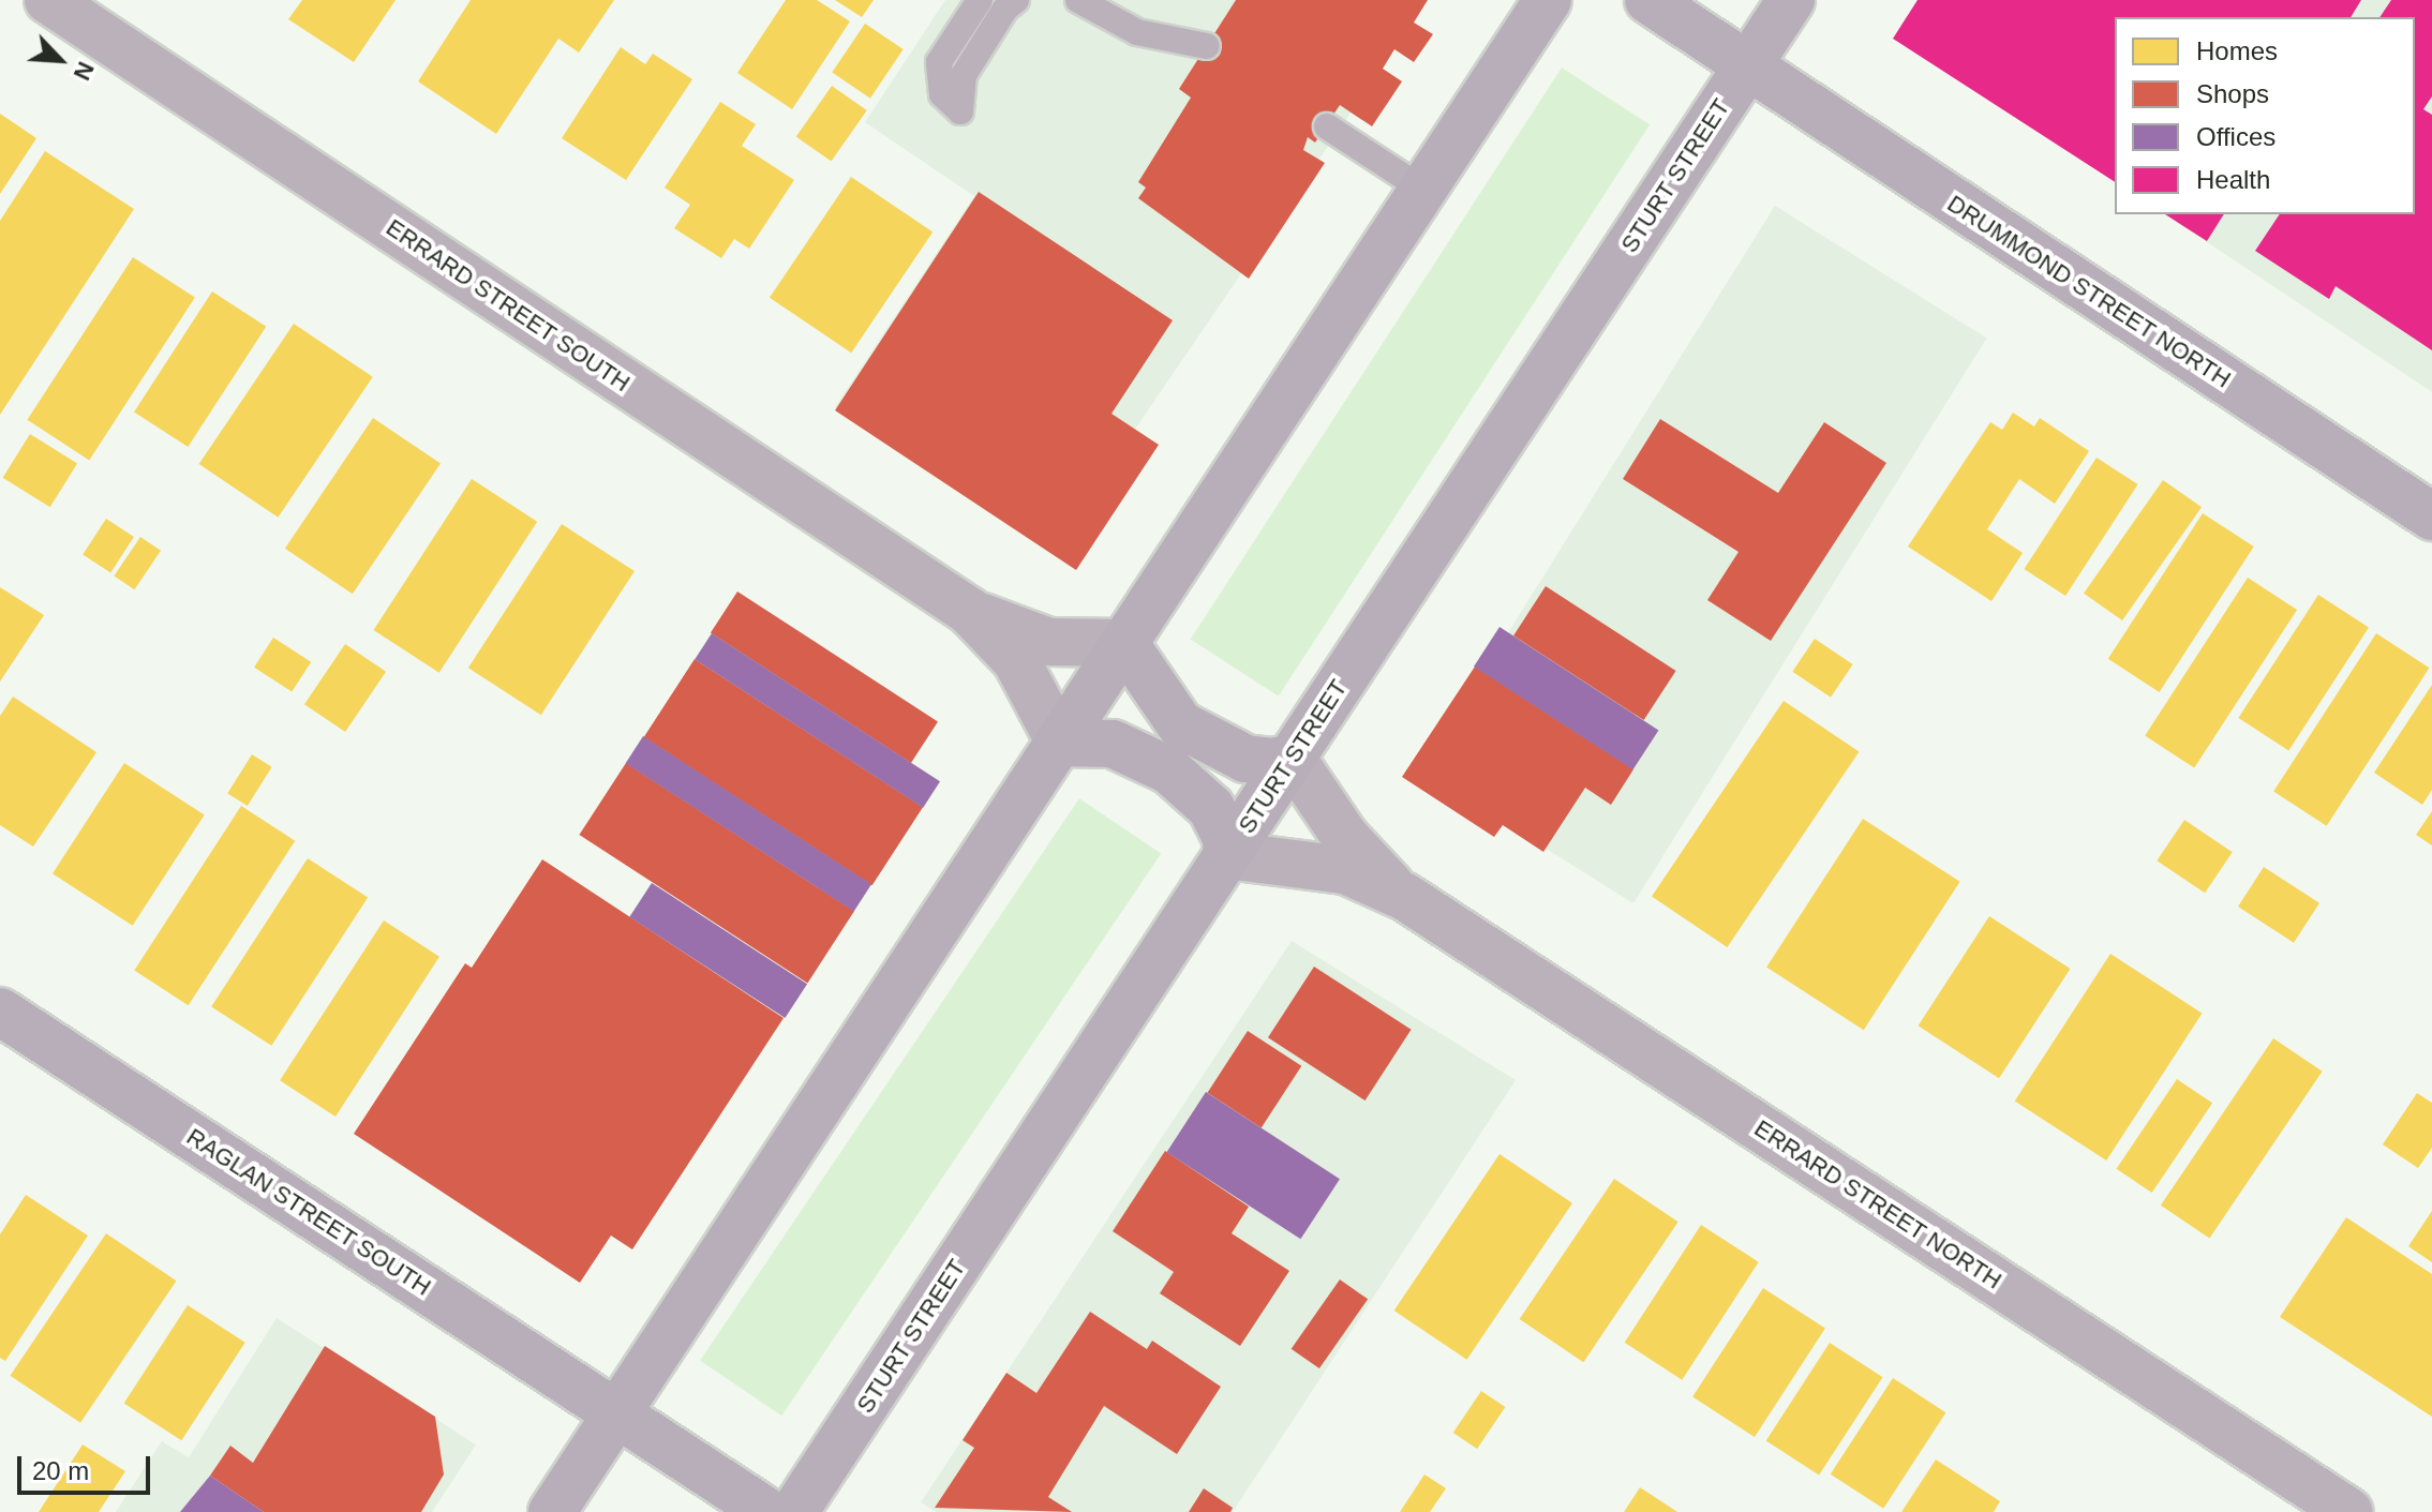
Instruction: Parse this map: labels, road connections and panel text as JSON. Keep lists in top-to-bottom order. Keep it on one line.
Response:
{"streets":{"main road":["STURT STREET","DRUMMOND STREET NORTH","RAGLAN STREET SOUTH"],"street":["ERRARD STREET SOUTH","ERRARD STREET NORTH"]},"crossings":[["STURT STREET","DRUMMOND STREET NORTH"],["STURT STREET","ERRARD STREET NORTH"]],"legend":["Homes","Shops","Offices","Health"],"scale_bar":"20 m","north":"bottom right"}
